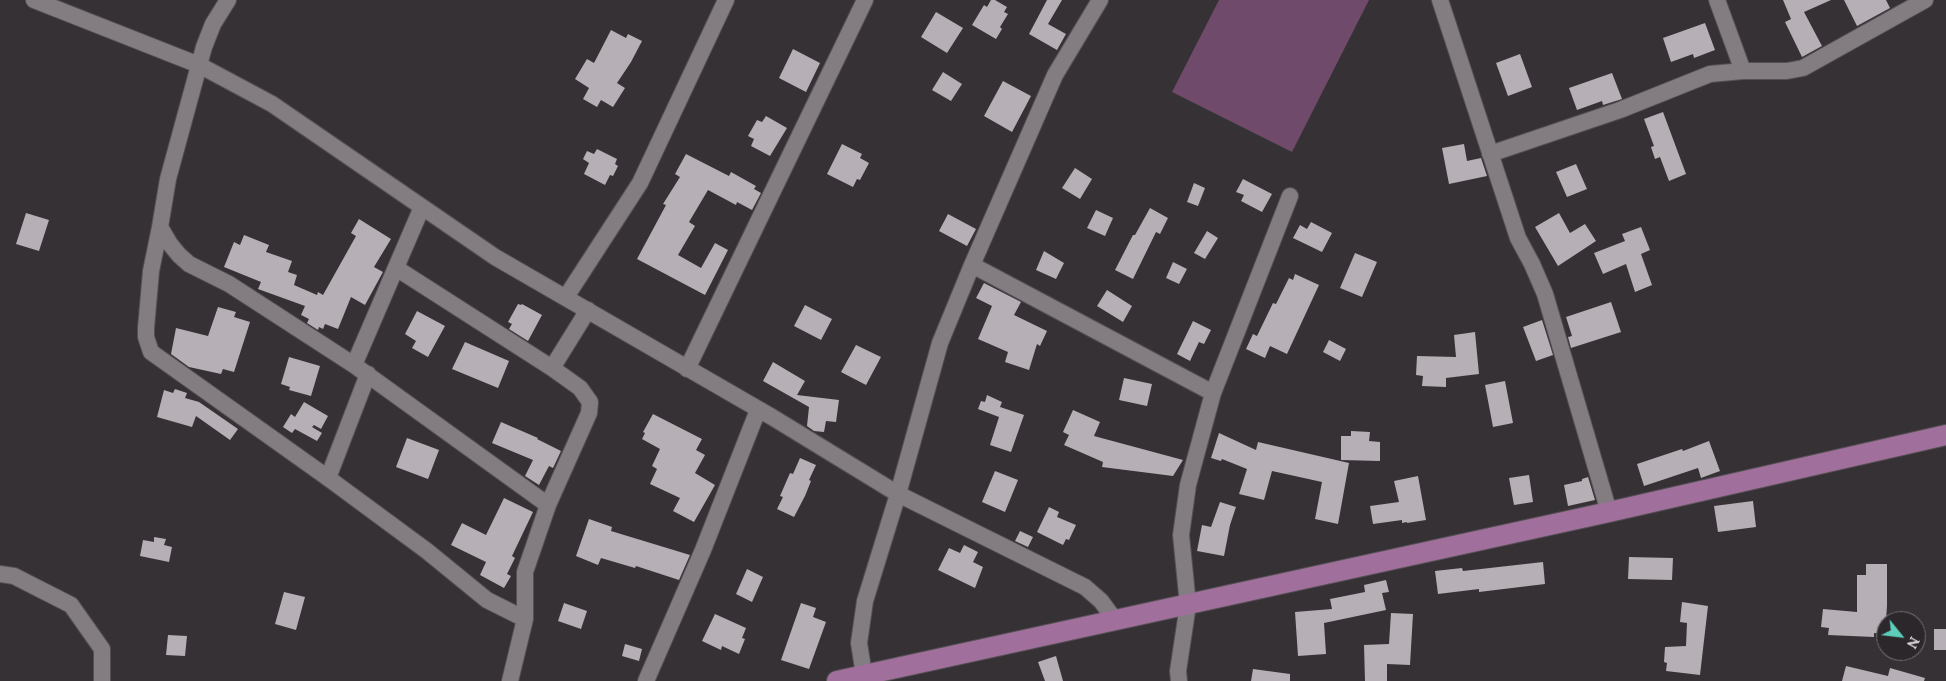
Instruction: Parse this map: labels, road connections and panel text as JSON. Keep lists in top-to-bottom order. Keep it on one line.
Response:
{"north":"bottom right"}
